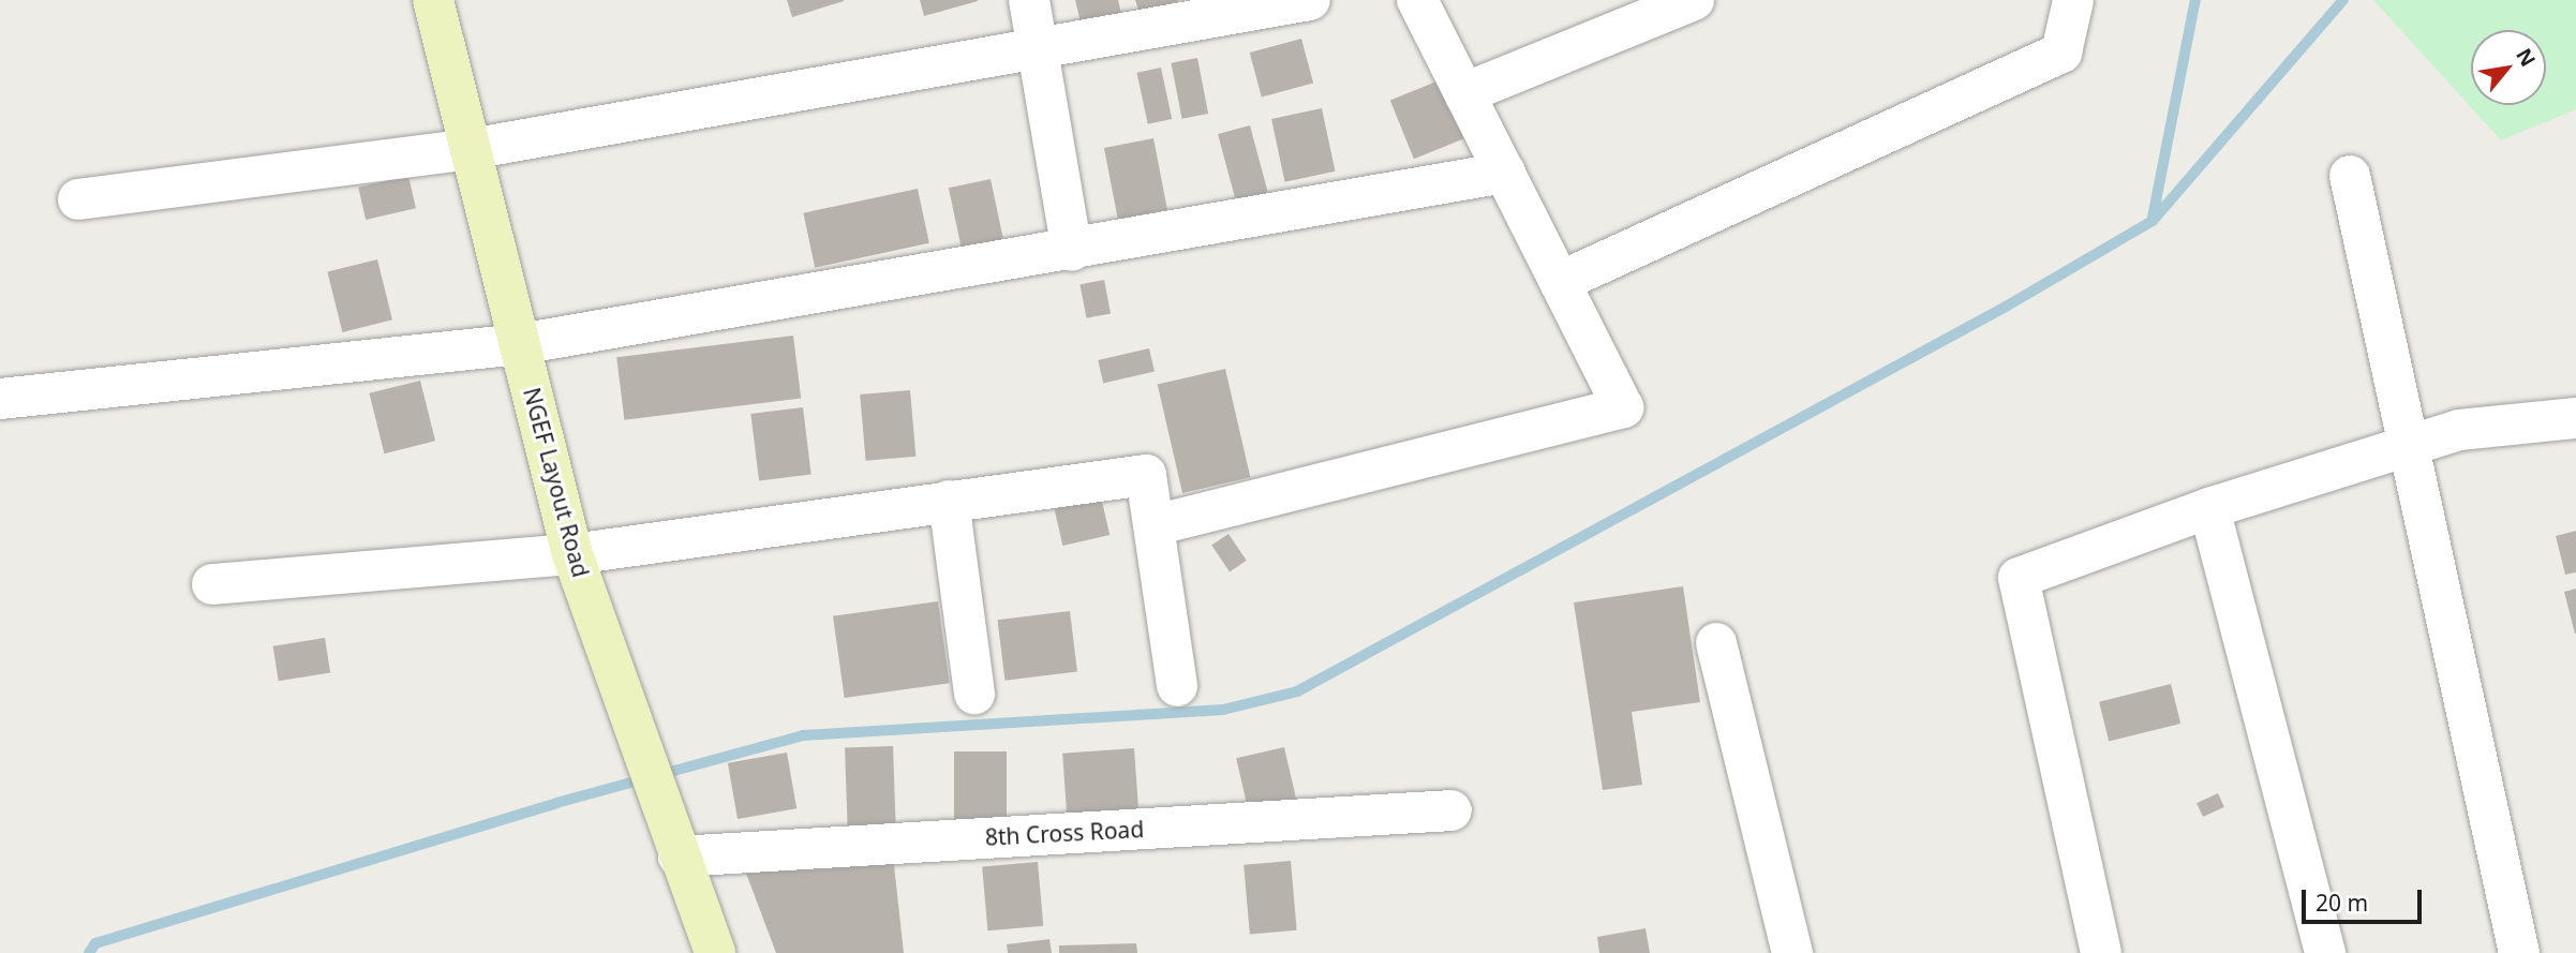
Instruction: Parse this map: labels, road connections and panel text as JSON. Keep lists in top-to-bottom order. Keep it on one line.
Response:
{"streets":{"street":["NGEF Layout Road","8th Cross Road"]},"crossings":[["NGEF Layout Road","8th Cross Road"]],"scale_bar":"20 m","north":"top right"}
